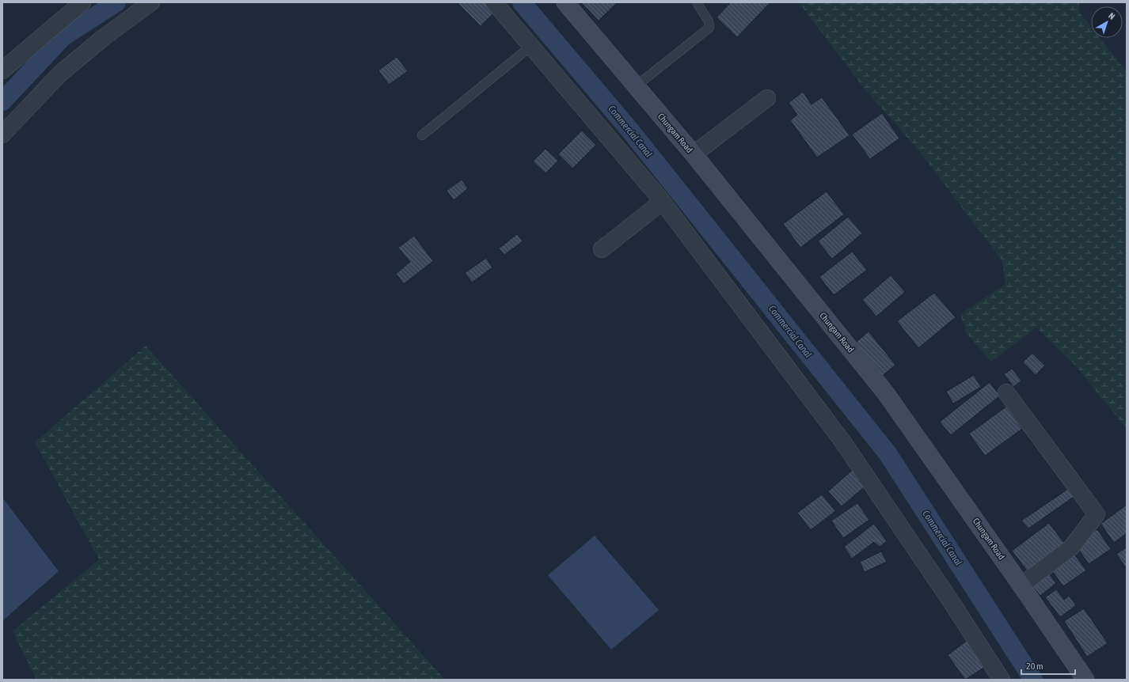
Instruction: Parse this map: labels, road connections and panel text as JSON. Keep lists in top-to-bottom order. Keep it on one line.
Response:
{"streets":{"main road":["Chungam Road"]},"water":["Commercial Canal"],"scale_bar":"20 m","north":"top right"}
